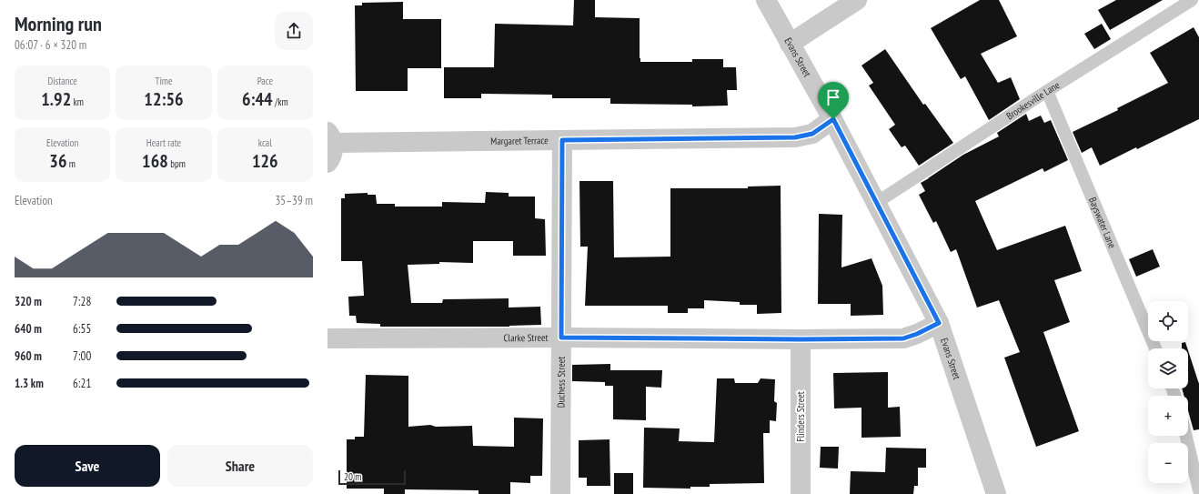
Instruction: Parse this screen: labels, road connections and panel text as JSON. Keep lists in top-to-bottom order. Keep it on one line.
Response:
{"streets":{"street":["Evans Street","Margaret Terrace","Clarke Street","Duchess Street","Flinders Street"],"lane":["Brookesville Lane","Bayswater Lane"]},"crossings":[["Evans Street","Brookesville Lane"],["Evans Street","Margaret Terrace"],["Evans Street","Clarke Street"],["Brookesville Lane","Bayswater Lane"],["Margaret Terrace","Duchess Street"],["Clarke Street","Duchess Street"],["Clarke Street","Flinders Street"]],"scale_bar":"20 m","page":{"heading":["Morning run","06:07 · 6 × 320 m"],"stats":[["Distance","1.92 km"],["Time","12:56"],["Pace","6:44 /km"],["Elevation","36 m"],["Heart rate","168 bpm"],["kcal","126"]],"chart":["Elevation","35–39 m"],"list":[{"name":"320 m","note":"7:28"},{"name":"640 m","note":"6:55"},{"name":"960 m","note":"7:00"},{"name":"1.3 km","note":"6:21"}],"map_buttons":["+","−"],"buttons":["Save","Share"],"scale":"20 m"}}
